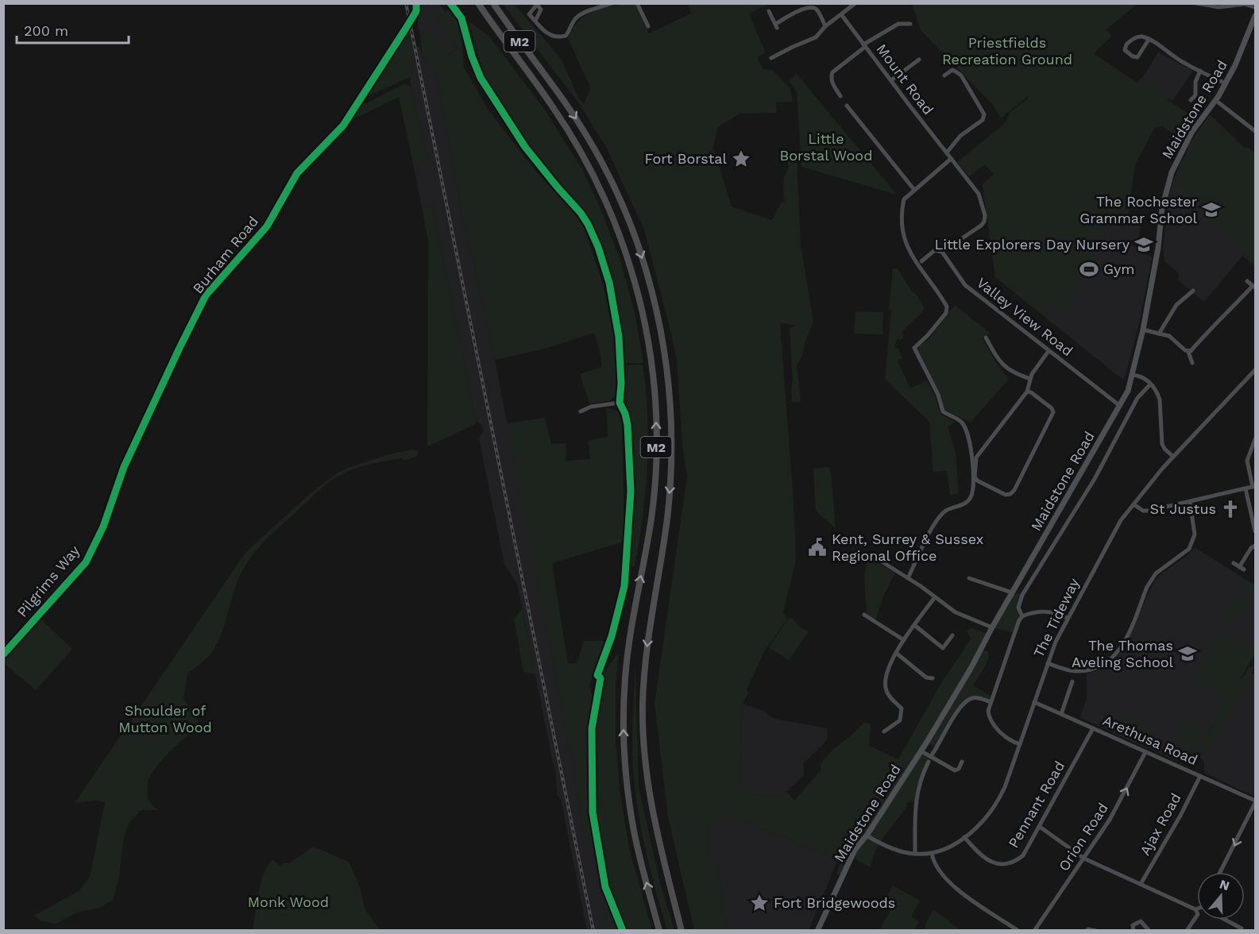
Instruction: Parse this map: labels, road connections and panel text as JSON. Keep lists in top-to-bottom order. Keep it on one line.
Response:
{"streets":{"highway":["M2"],"main road":["Maidstone Road"],"street":["Mount Road","Burham Road","Valley View Road","Pilgrims Way","The Tideway","Arethusa Road","Pennant Road","Ajax Road","Orion Road"]},"crossings":[["Maidstone Road","Valley View Road"],["Maidstone Road","The Tideway"],["Burham Road","Pilgrims Way"],["The Tideway","Arethusa Road"],["The Tideway","Pennant Road"],["Arethusa Road","Pennant Road"],["Arethusa Road","Ajax Road"],["Arethusa Road","Orion Road"]],"one_way":["Orion Road"],"parks":["Priestfields Recreation Ground","Little Borstal Wood","Shoulder of Mutton Wood","Monk Wood"],"places":{"place":["Fort Borstal","Fort Bridgewoods"],"school or university":["The Rochester Grammar School","Little Explorers Day Nursery","The Thomas Aveling School"],"sports":["Gym"],"church":["St Justus"],"public building":["Kent, Surrey & Sussex Regional Office"]},"scale_bar":"200 m","north":"top"}
